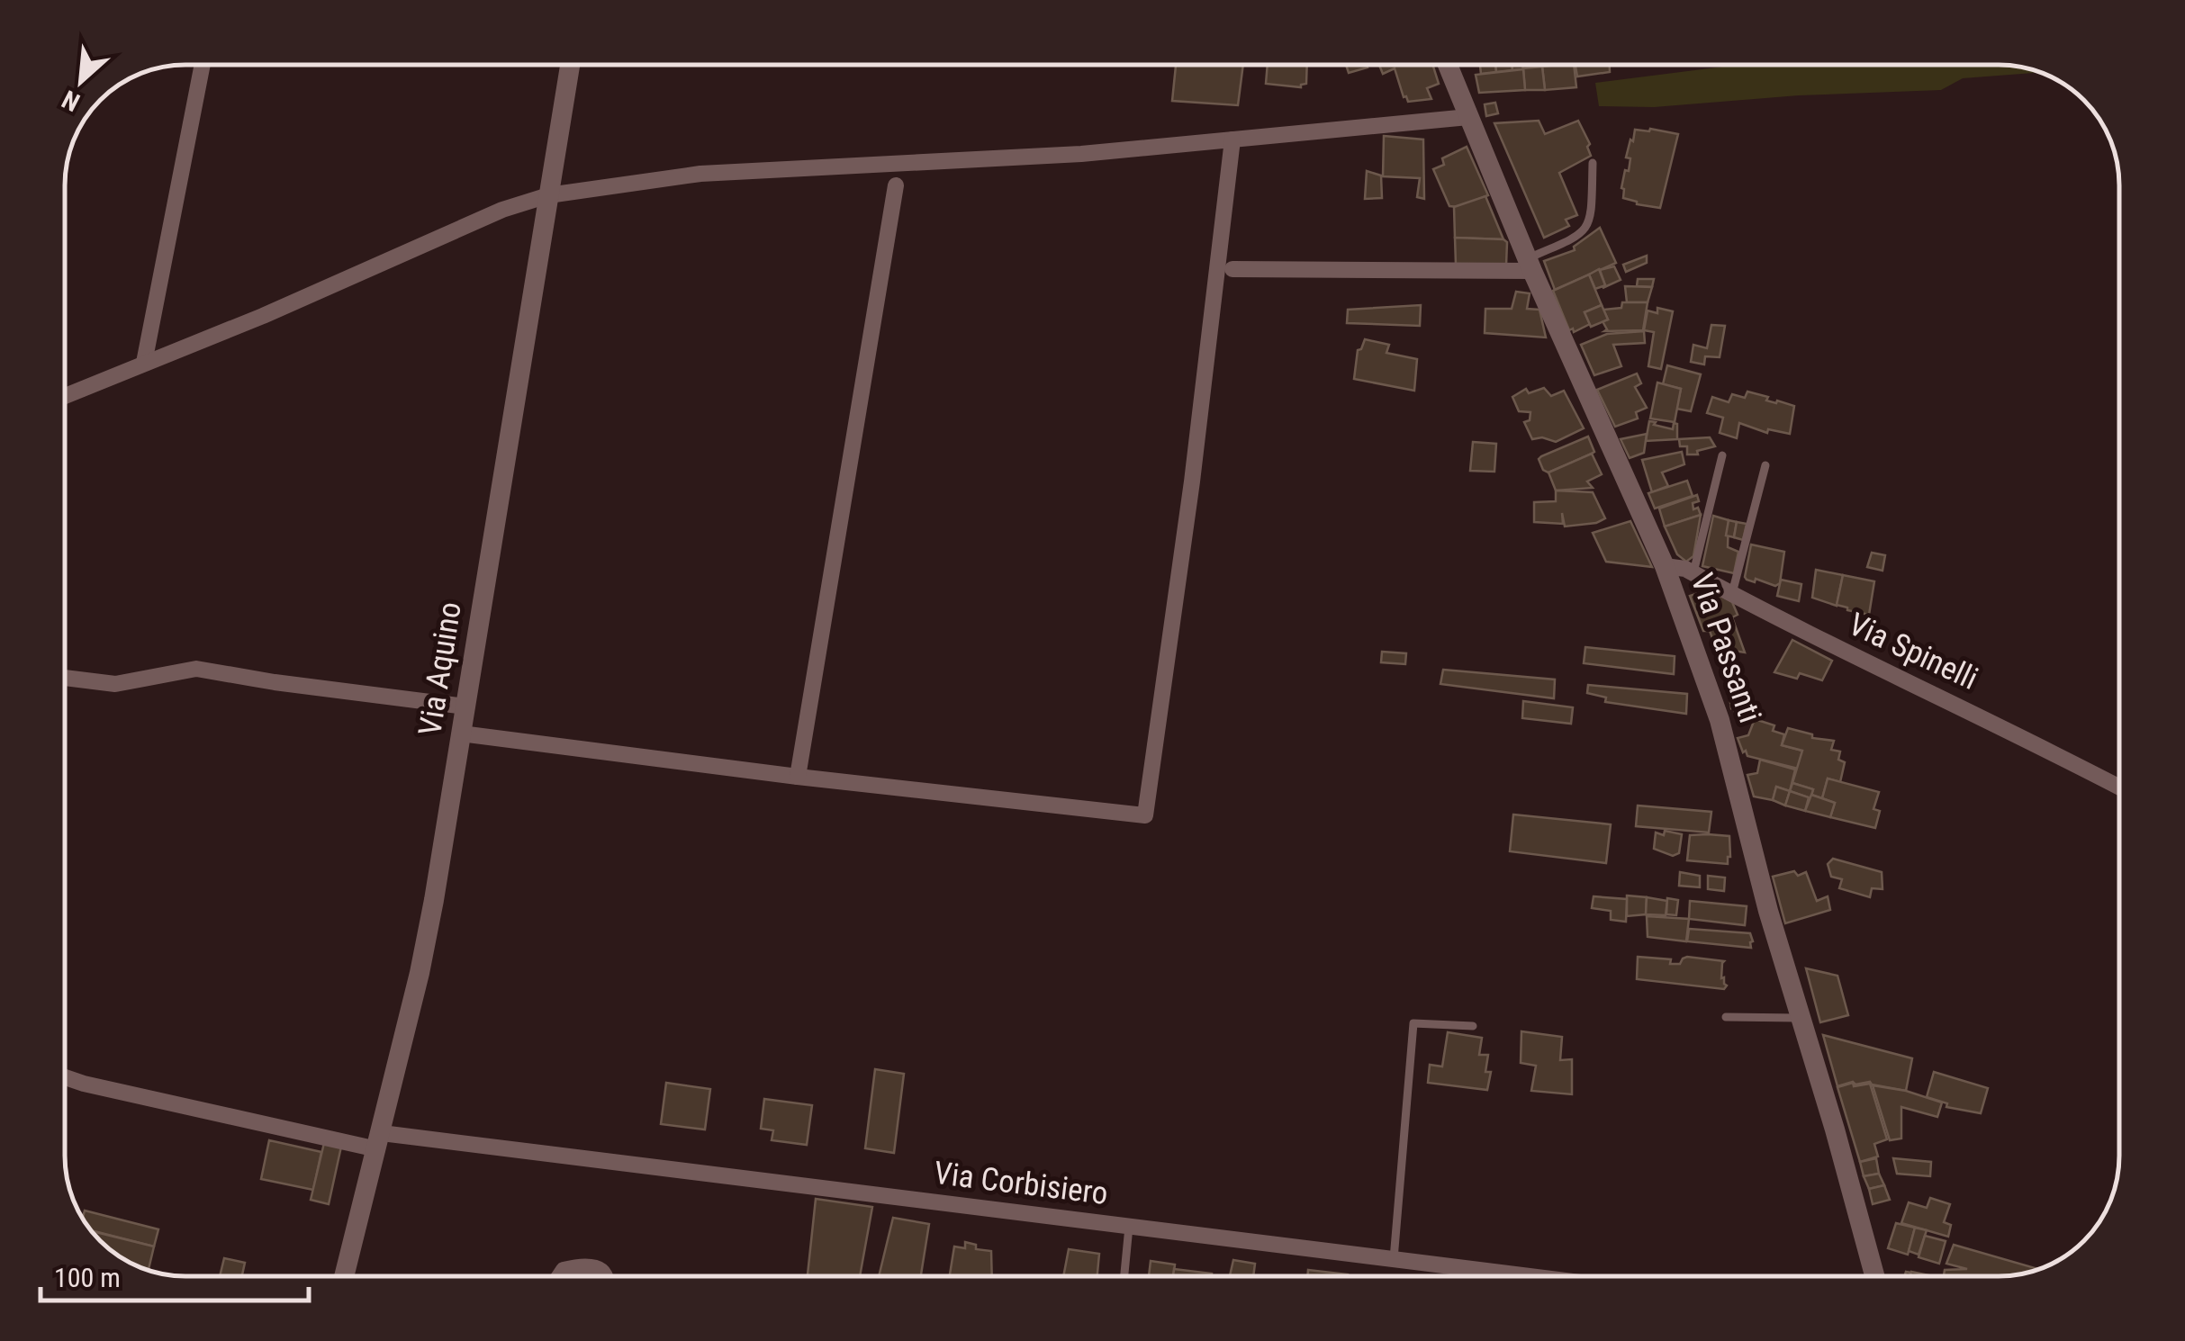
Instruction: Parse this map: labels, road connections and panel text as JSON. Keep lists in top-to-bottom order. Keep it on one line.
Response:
{"streets":{"street":["Via Passanti","Via Spinelli","Via Aquino","Via Corbisiero"]},"crossings":[["Via Passanti","Via Spinelli"],["Via Aquino","Via Corbisiero"]],"scale_bar":"100 m","north":"bottom left"}
